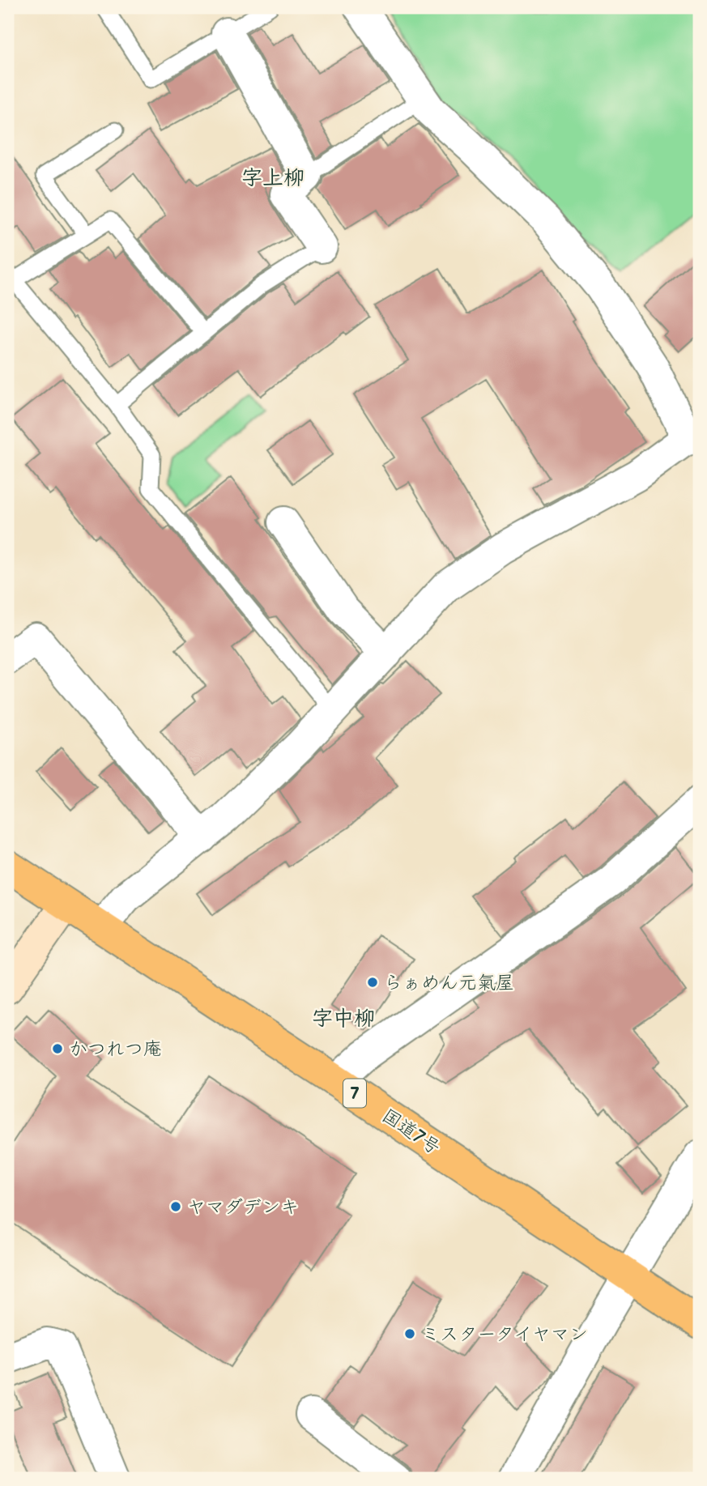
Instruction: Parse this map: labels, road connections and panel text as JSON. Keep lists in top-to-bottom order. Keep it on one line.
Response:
{"streets":{"highway":["7","国道7号"]},"districts":["字上柳","字中柳"],"places":["らぁめん元氣屋","かつれつ庵","ヤマダデンキ","ミスタータイヤマン"]}
